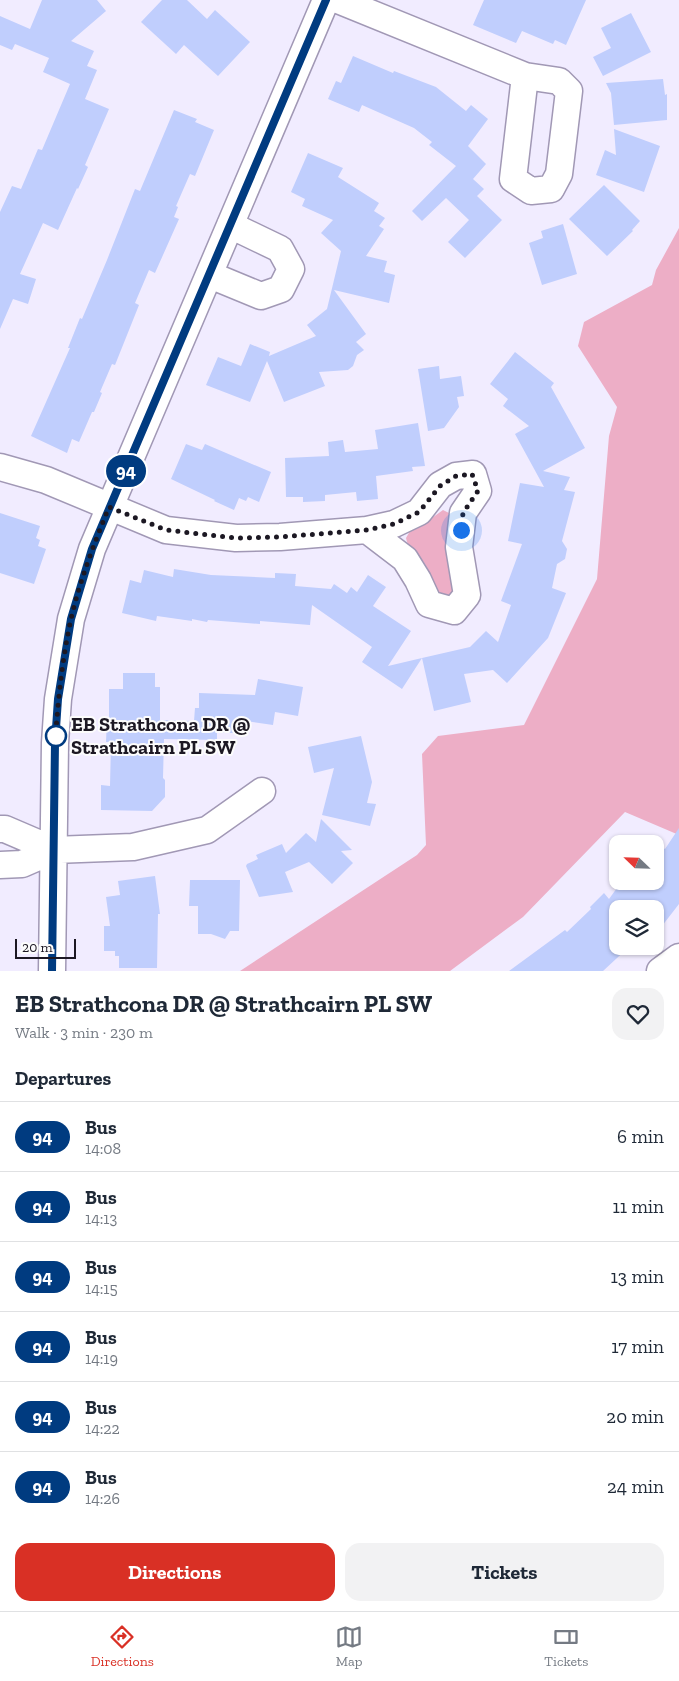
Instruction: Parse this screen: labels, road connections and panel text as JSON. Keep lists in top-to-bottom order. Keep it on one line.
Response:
{"places":["EB Strathcona DR @ Strathcairn PL SW"],"lines":["bus line 94"],"scale_bar":"20 m","north":"top left","page":{"on_map":"94","scale":"20 m","heading":[["EB Strathcona DR @ Strathcairn PL SW","Walk · 3 min · 230 m"],"Departures"],"list":[{"mark":"94","name":"Bus","note":"14:08","value":"6 min"},{"mark":"94","name":"Bus","note":"14:13","value":"11 min"},{"mark":"94","name":"Bus","note":"14:15","value":"13 min"},{"mark":"94","name":"Bus","note":"14:19","value":"17 min"},{"mark":"94","name":"Bus","note":"14:22","value":"20 min"},{"mark":"94","name":"Bus","note":"14:26","value":"24 min"}],"buttons":["Directions","Tickets"],"tabs":["Directions","Map","Tickets"]}}
